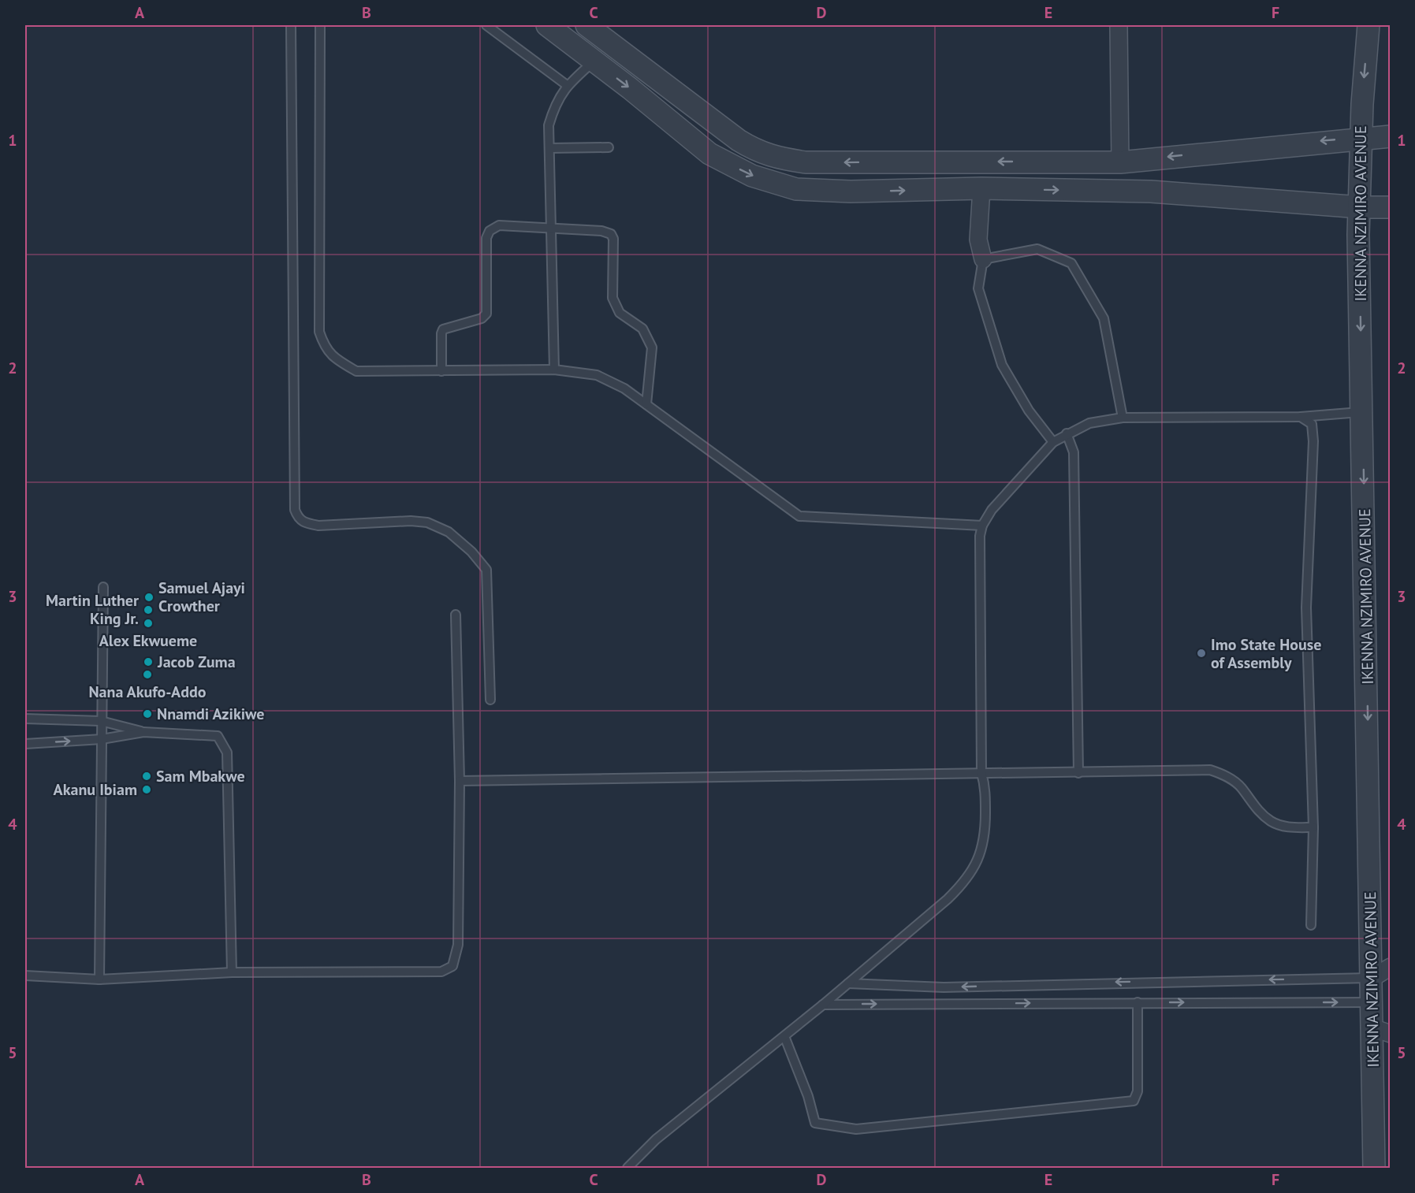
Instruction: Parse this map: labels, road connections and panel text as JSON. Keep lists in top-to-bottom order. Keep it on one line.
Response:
{"streets":{"street":["IKENNA NZIMIRO AVENUE"]},"one_way":["IKENNA NZIMIRO AVENUE"],"places":["Samuel Ajayi Crowther","Martin Luther King Jr.","Alex Ekwueme","Imo State House of Assembly","Jacob Zuma","Nana Akufo-Addo","Nnamdi Azikiwe","Sam Mbakwe","Akanu Ibiam"],"grid":{"columns":["A","B","C","D","E","F"],"rows":["1","2","3","4","5"]}}
